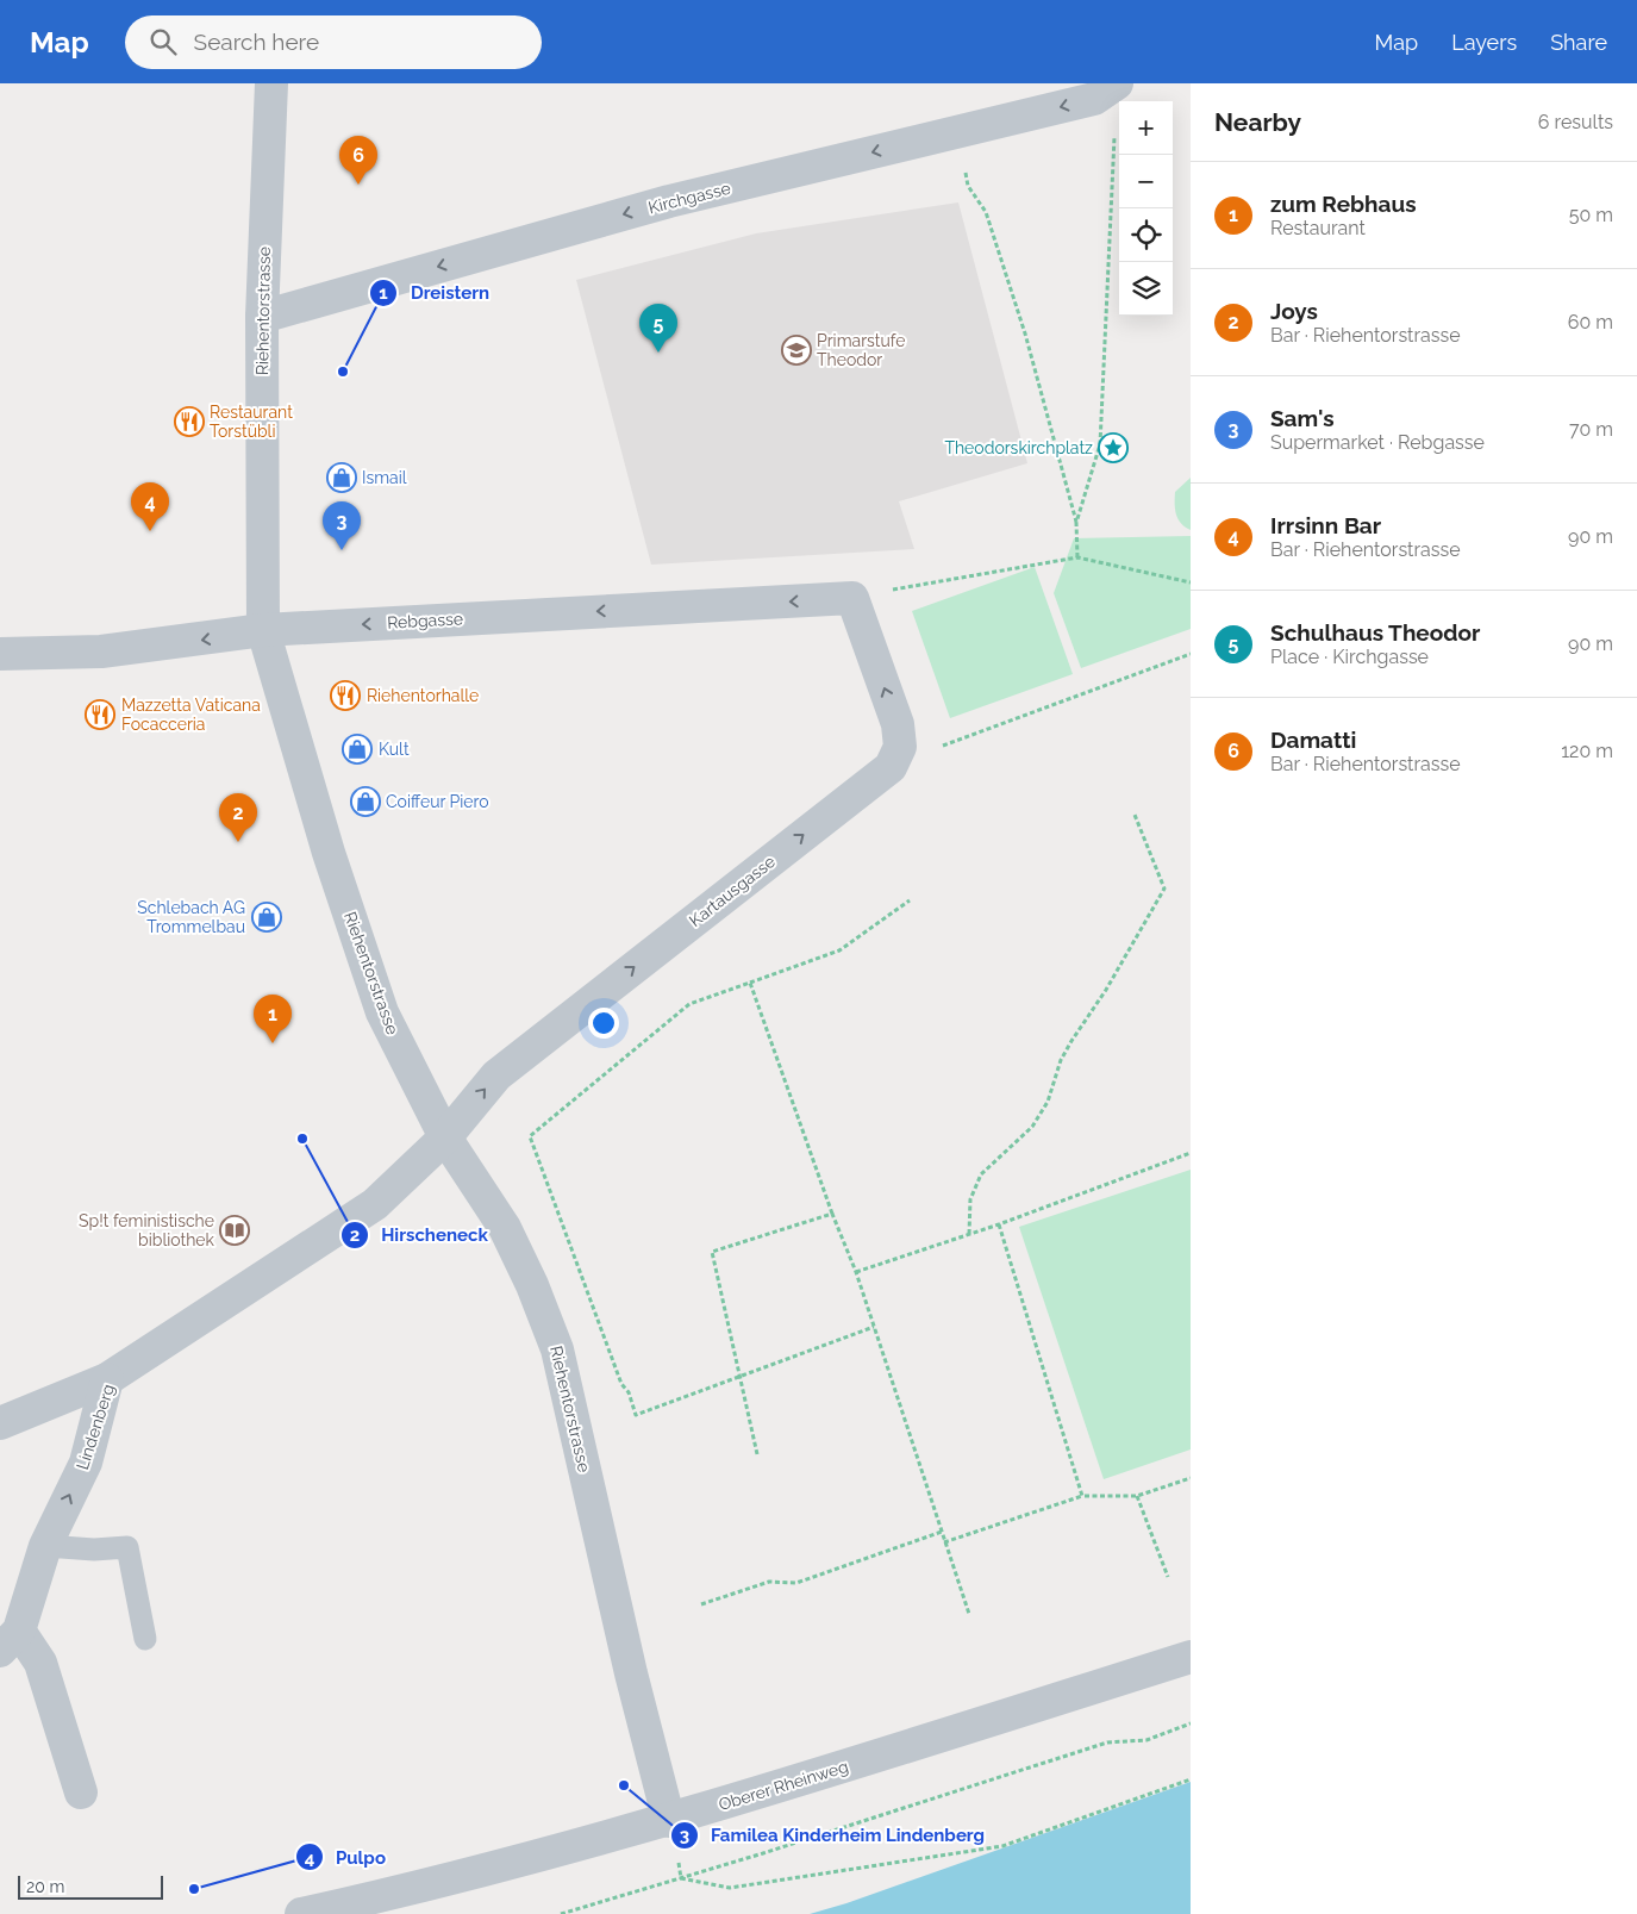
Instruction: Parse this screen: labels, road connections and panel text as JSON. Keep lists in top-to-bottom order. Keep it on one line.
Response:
{"streets":{"street":["Kirchgasse","Riehentorstrasse","Rebgasse","Kartausgasse","Lindenberg","Oberer Rheinweg"]},"crossings":[["Kirchgasse","Riehentorstrasse"],["Riehentorstrasse","Rebgasse"],["Riehentorstrasse","Kartausgasse"],["Riehentorstrasse","Lindenberg"],["Riehentorstrasse","Oberer Rheinweg"],["Kartausgasse","Lindenberg"]],"one_way":["Kirchgasse","Rebgasse","Kartausgasse"],"places":{"school or university":["Primarstufe Theodor"],"other":["Dreistern","Hirscheneck","Familea Kinderheim Lindenberg","Pulpo"],"restaurant":["Restaurant Torstübli","Riehentorhalle","Mazzetta Vaticana Focacceria"],"place":["Theodorskirchplatz"],"shop":["Ismail","Kult","Coiffeur Piero","Schlebach AG Trommelbau"],"library":["Sp!t feministische bibliothek"]},"scale_bar":"20 m","page":{"header":"Map","search":"Search here","nav":["Map","Layers","Share"],"heading":["Nearby","6 results"],"map_buttons":["+","−"],"pins":["6","5","4","3","2","1"],"list":[{"mark":"1","name":"zum Rebhaus","note":"Restaurant","value":"50 m"},{"mark":"2","name":"Joys","note":"Bar · Riehentorstrasse","value":"60 m"},{"mark":"3","name":"Sam's","note":"Supermarket · Rebgasse","value":"70 m"},{"mark":"4","name":"Irrsinn Bar","note":"Bar · Riehentorstrasse","value":"90 m"},{"mark":"5","name":"Schulhaus Theodor","note":"Place · Kirchgasse","value":"90 m"},{"mark":"6","name":"Damatti","note":"Bar · Riehentorstrasse","value":"120 m"}],"scale":"20 m"}}
